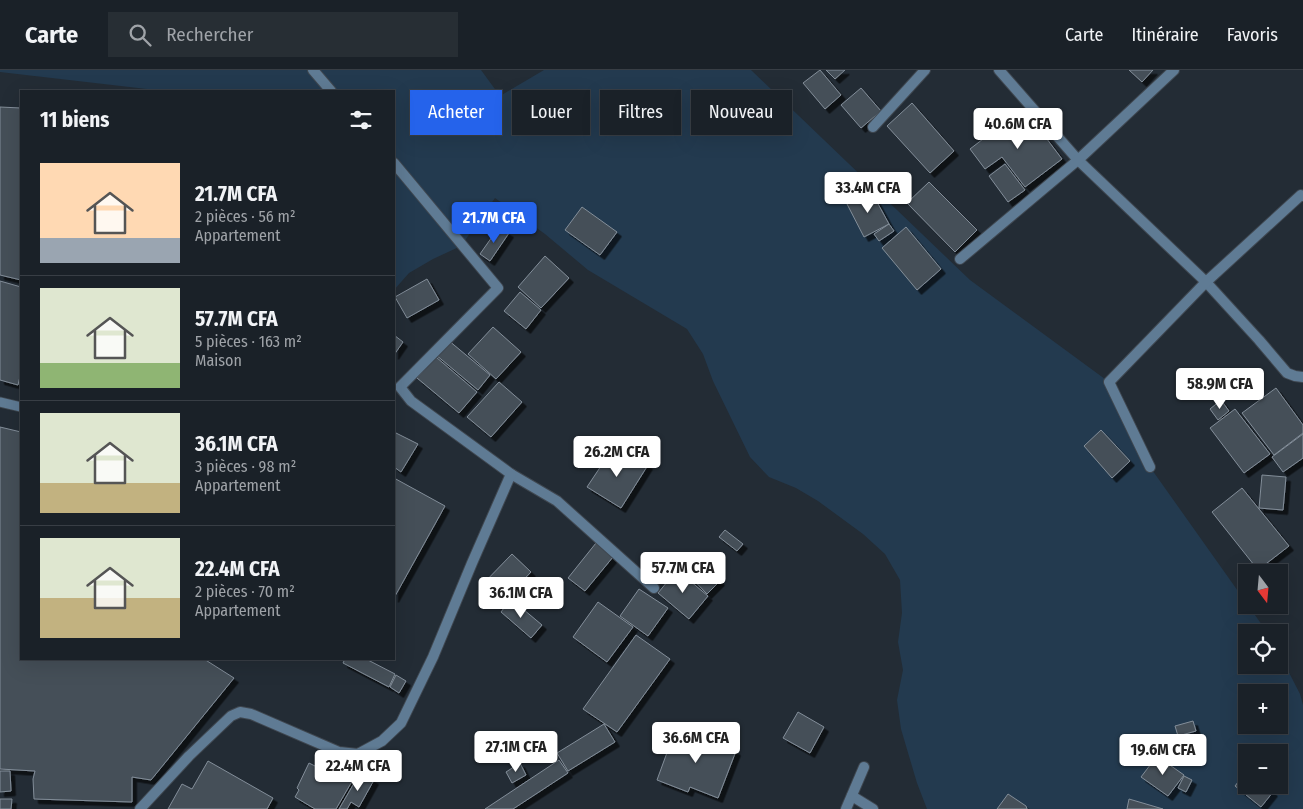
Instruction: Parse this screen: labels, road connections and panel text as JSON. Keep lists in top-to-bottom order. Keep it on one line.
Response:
{"north":"bottom","page":{"header":"Carte","search":"Rechercher","nav":["Carte","Itinéraire","Favoris"],"chip":["Acheter","Louer","Filtres","Nouveau"],"heading":"11 biens","price":["40.6M CFA","33.4M CFA","21.7M CFA","58.9M CFA","26.2M CFA","57.7M CFA","36.1M CFA","36.6M CFA","27.1M CFA","19.6M CFA","22.4M CFA"],"list":[{"name":"21.7M CFA","note":"2 pièces · 56 m² · Appartement"},{"name":"57.7M CFA","note":"5 pièces · 163 m² · Maison"},{"name":"36.1M CFA","note":"3 pièces · 98 m² · Appartement"},{"name":"22.4M CFA","note":"2 pièces · 70 m² · Appartement"}],"map_buttons":["+","−"]}}
